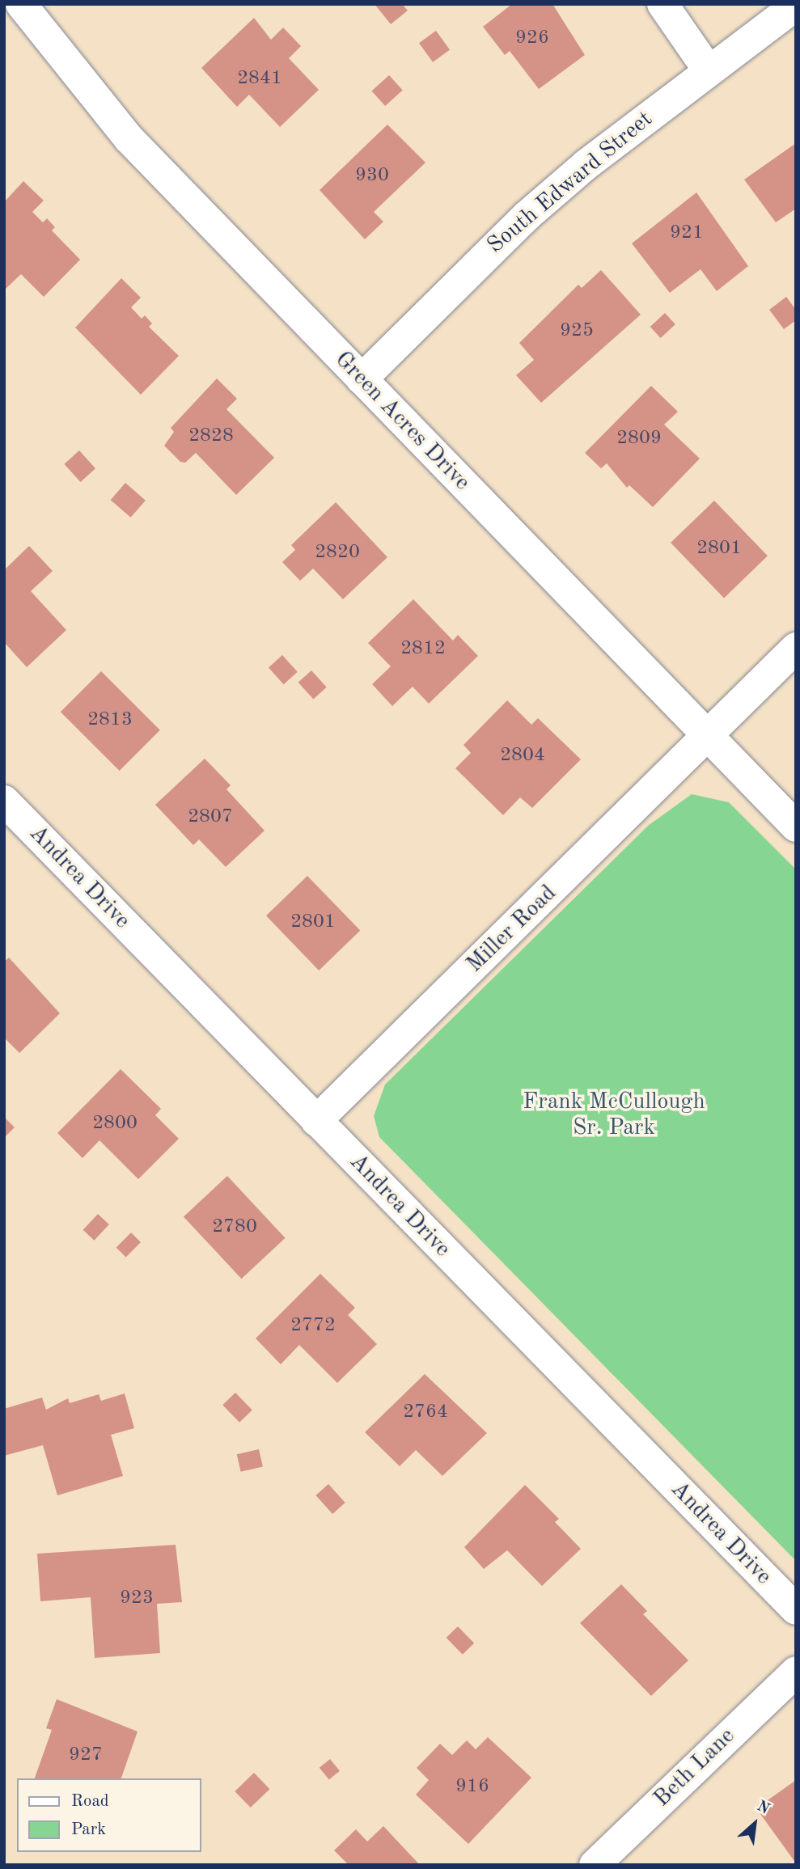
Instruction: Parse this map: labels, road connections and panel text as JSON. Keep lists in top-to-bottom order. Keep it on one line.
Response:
{"streets":{"street":["South Edward Street","Green Acres Drive","Andrea Drive","Miller Road","Beth Lane"]},"crossings":[["South Edward Street","Green Acres Drive"],["Green Acres Drive","Miller Road"],["Andrea Drive","Miller Road"]],"parks":["Frank McCullough Sr. Park"],"house_numbers":["926","2841","930","921","925","2828","2809","2801","2820","2812","2813","2804","2807","2801","2800","2780","2772","2764","923","927","916"],"legend":["Road","Park"],"north":"top right"}
